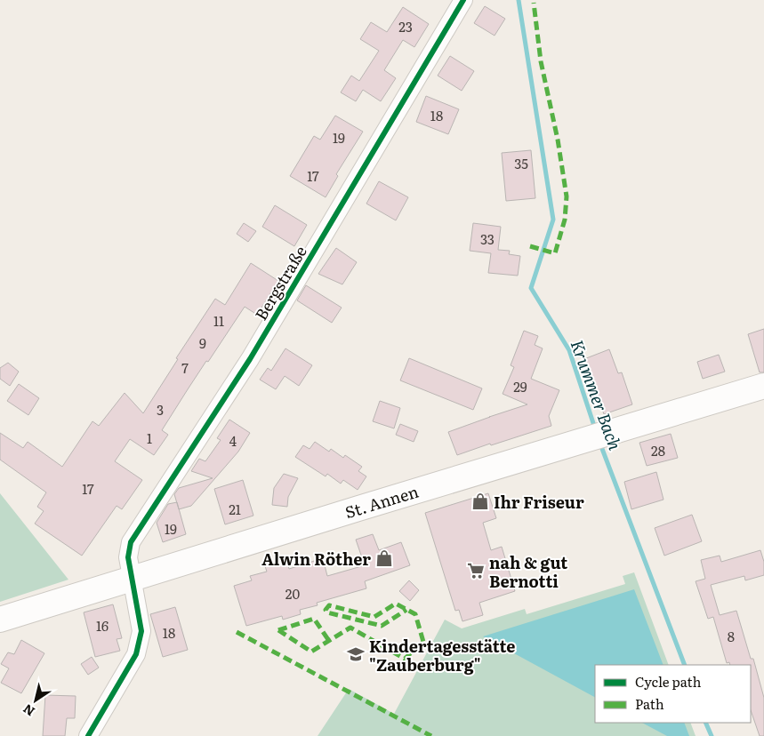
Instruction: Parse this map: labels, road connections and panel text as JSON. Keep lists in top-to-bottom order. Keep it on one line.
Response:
{"streets":{"main road":["St. Annen"],"street":["Bergstraße"]},"crossings":[["Bergstraße","St. Annen"]],"water":["Krummer Bach"],"places":{"shop":["Ihr Friseur","Alwin Röther"],"supermarket":["nah & gut Bernotti"],"school or university":["Kindertagesstätte \"Zauberburg\""]},"house_numbers":["23","18","19","35","17","33","11","9","7","29","3","1","4","28","17","21","19","20","16","18","8"],"legend":["Cycle path","Path"],"north":"bottom left"}
